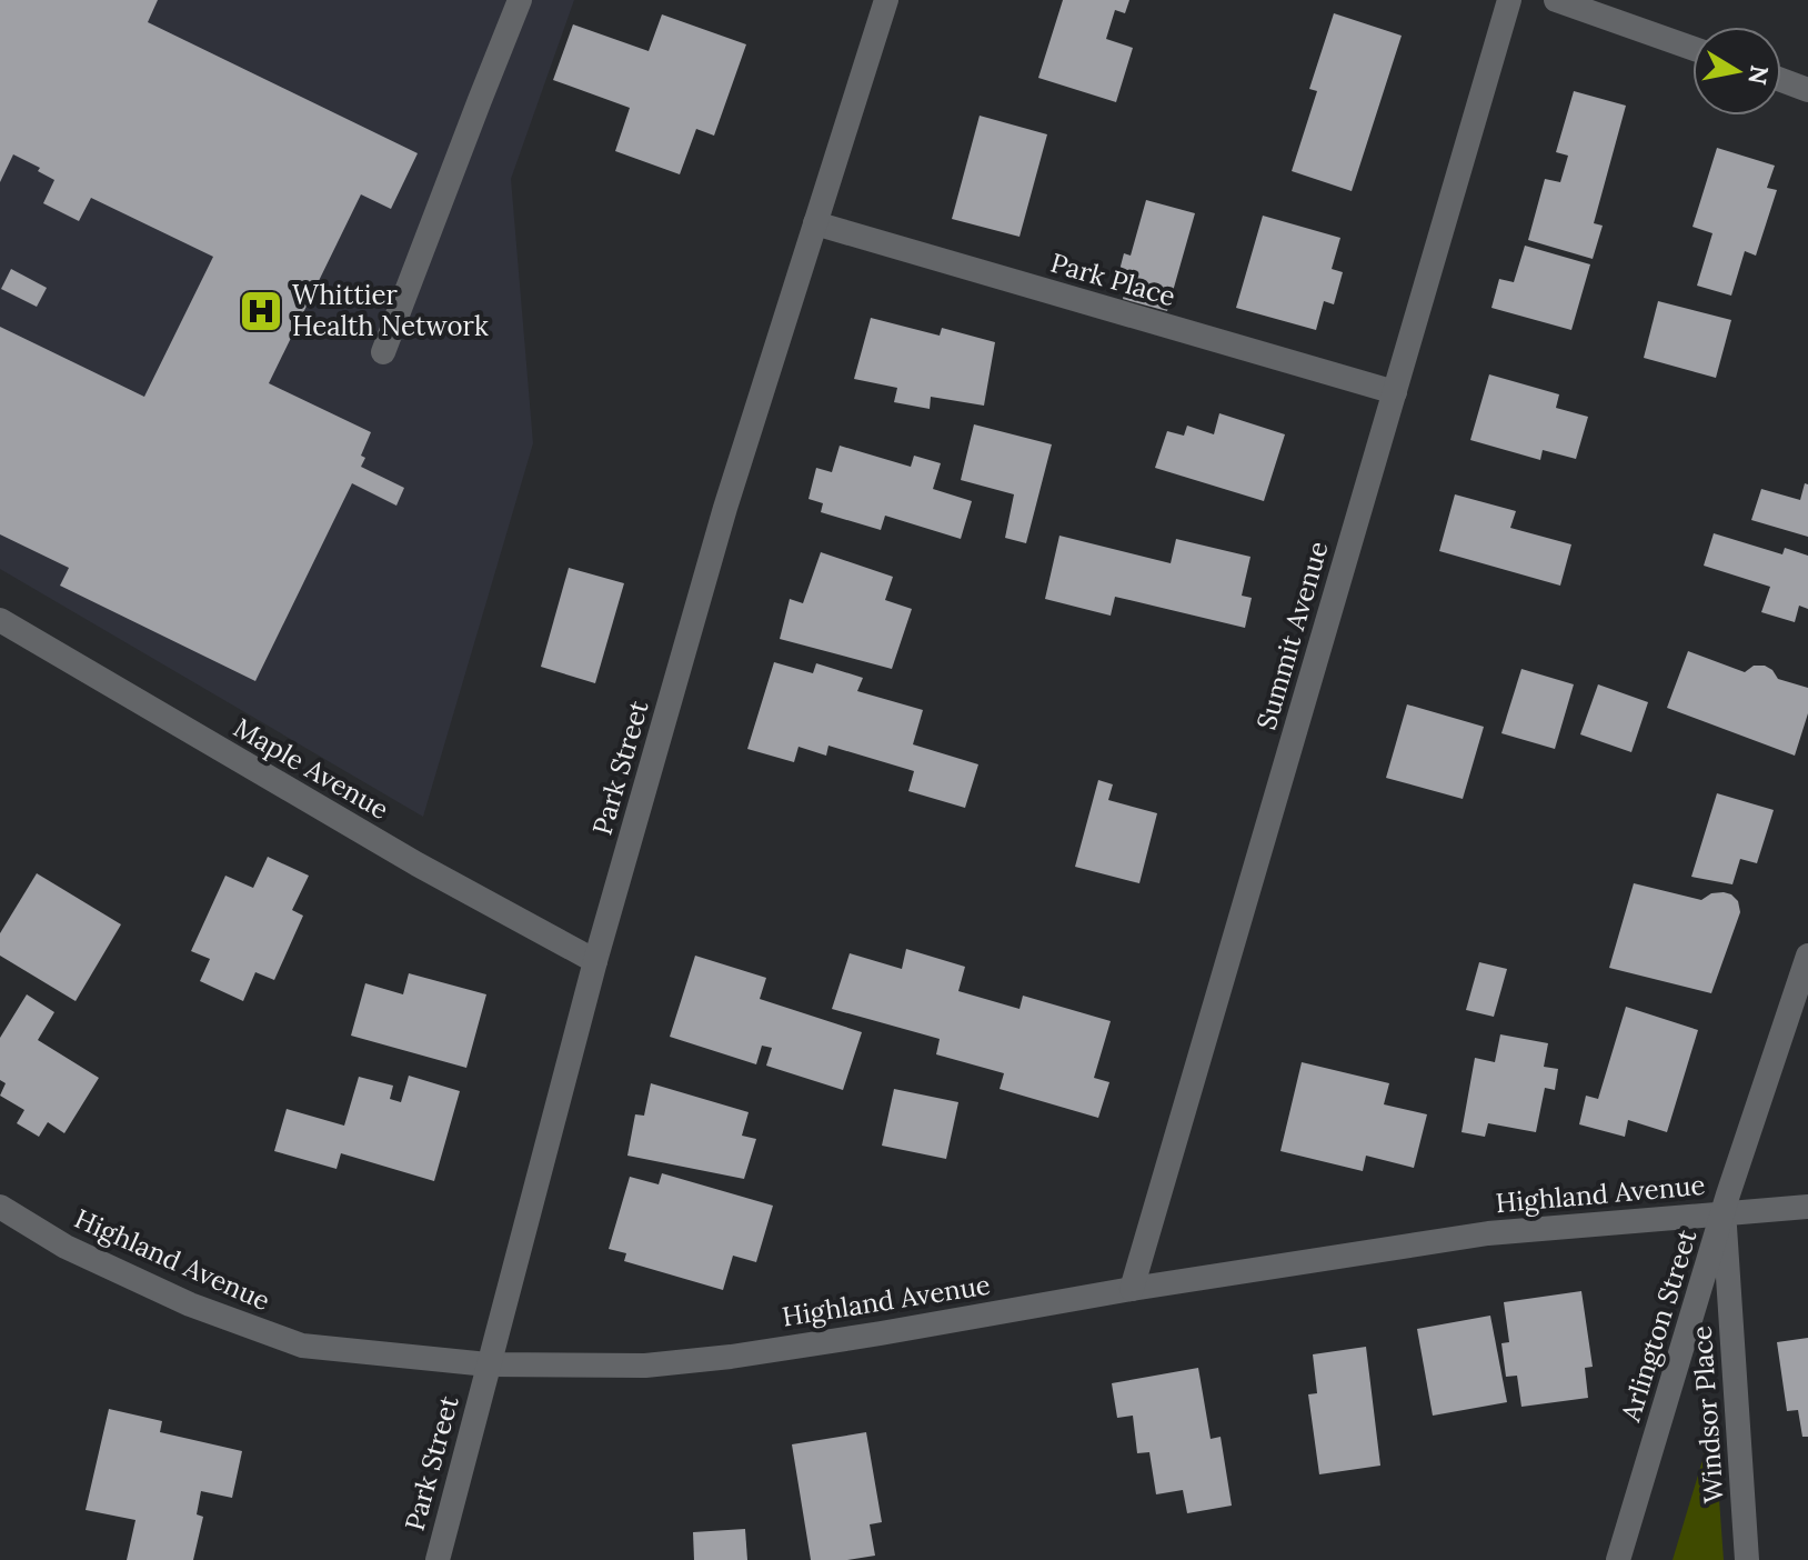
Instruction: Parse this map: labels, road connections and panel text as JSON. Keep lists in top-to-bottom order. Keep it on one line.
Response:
{"streets":{"street":["Park Place","Summit Avenue","Park Street","Maple Avenue","Highland Avenue","Arlington Street","Windsor Place"]},"crossings":[["Park Place","Summit Avenue"],["Park Place","Park Street"],["Summit Avenue","Highland Avenue"],["Park Street","Maple Avenue"],["Park Street","Highland Avenue"],["Highland Avenue","Arlington Street"],["Highland Avenue","Windsor Place"],["Arlington Street","Windsor Place"]],"places":{"hospital":["Whittier Health Network"]},"north":"right"}
